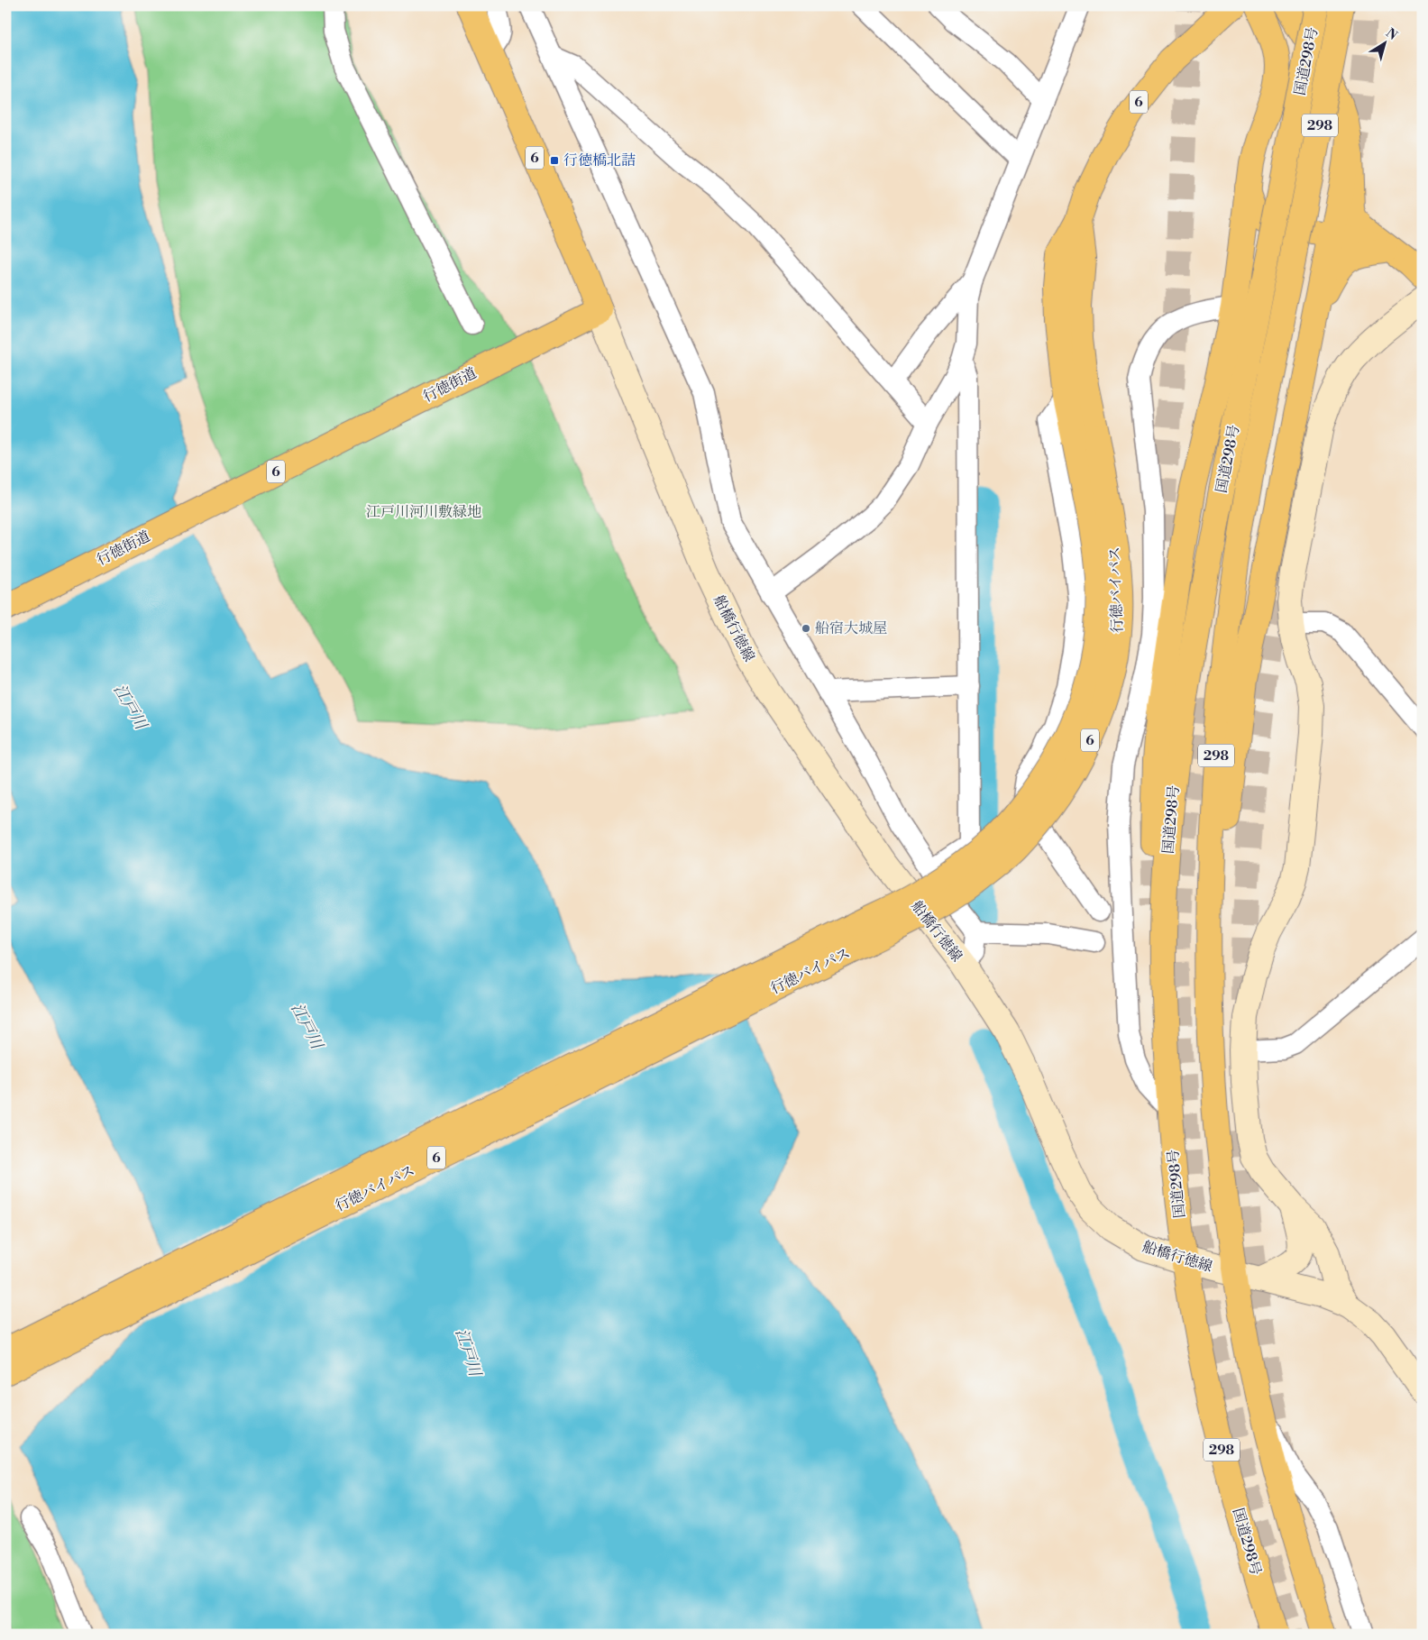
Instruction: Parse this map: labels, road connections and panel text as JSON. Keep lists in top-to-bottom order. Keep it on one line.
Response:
{"streets":{"main road":["国道298号","6","298","行徳街道","行徳バイパス","船橋行徳線"]},"crossings":[["国道298号","298"],["国道298号","船橋行徳線"],["6","行徳街道"],["6","船橋行徳線"],["行徳街道","船橋行徳線"]],"water":["江戸川"],"parks":["江戸川河川敷緑地"],"places":{"transit":["行徳橋北詰"],"other":["船宿大城屋"]},"north":"top right"}
